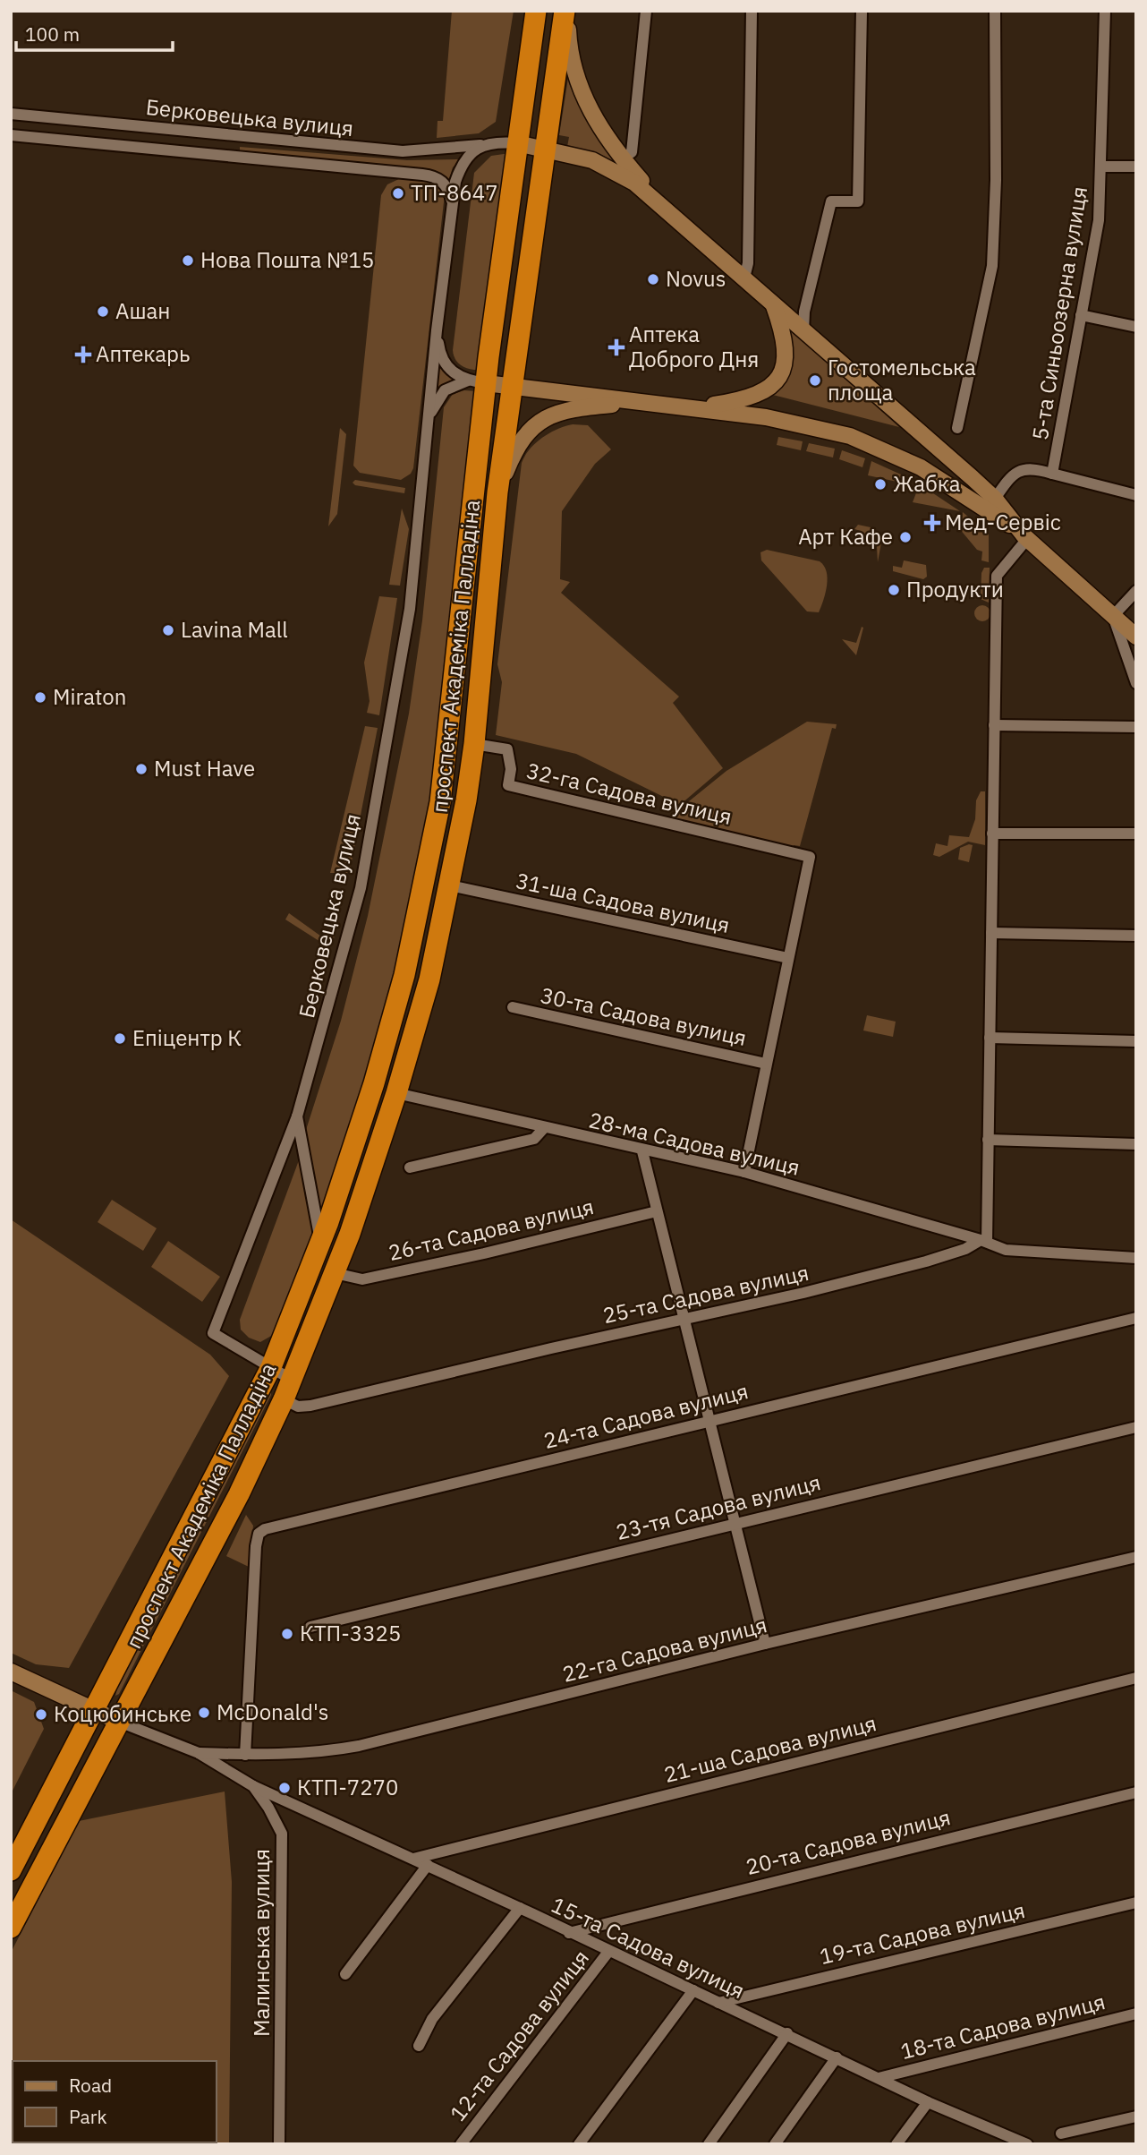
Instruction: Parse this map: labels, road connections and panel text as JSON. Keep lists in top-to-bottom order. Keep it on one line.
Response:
{"streets":{"highway":["проспект Академіка Палладіна"],"street":["Берковецька вулиця","5-та Синьоозерна вулиця","32-га Садова вулиця","31-ша Садова вулиця","30-та Садова вулиця","28-ма Садова вулиця","26-та Садова вулиця","25-та Садова вулиця","24-та Садова вулиця","23-тя Садова вулиця","22-га Садова вулиця","21-ша Садова вулиця","20-та Садова вулиця","19-та Садова вулиця","Малинська вулиця","15-та Садова вулиця","18-та Садова вулиця","12-та Садова вулиця"]},"crossings":[["Берковецька вулиця","проспект Академіка Палладіна"],["проспект Академіка Палладіна","32-га Садова вулиця"],["проспект Академіка Палладіна","31-ша Садова вулиця"],["проспект Академіка Палладіна","28-ма Садова вулиця"],["проспект Академіка Палладіна","26-та Садова вулиця"],["проспект Академіка Палладіна","25-та Садова вулиця"],["проспект Академіка Палладіна","Малинська вулиця"],["32-га Садова вулиця","31-ша Садова вулиця"],["28-ма Садова вулиця","25-та Садова вулиця"],["24-та Садова вулиця","22-га Садова вулиця"],["22-га Садова вулиця","Малинська вулиця"],["21-ша Садова вулиця","15-та Садова вулиця"],["20-та Садова вулиця","15-та Садова вулиця"],["19-та Садова вулиця","15-та Садова вулиця"],["Малинська вулиця","15-та Садова вулиця"],["15-та Садова вулиця","18-та Садова вулиця"],["15-та Садова вулиця","12-та Садова вулиця"]],"places":{"other":["ТП-8647","Нова Пошта №15","Novus","Ашан","Гостомельська площа","Жабка","Арт Кафе","Продукти","Lavina Mall","Miraton","Must Have","Епіцентр К","КТП-3325","McDonald's","Коцюбинське","КТП-7270"],"health":["Аптека Доброго Дня","Аптекарь","Мед-Сервіс"]},"legend":["Road","Park"],"scale_bar":"100 m"}
